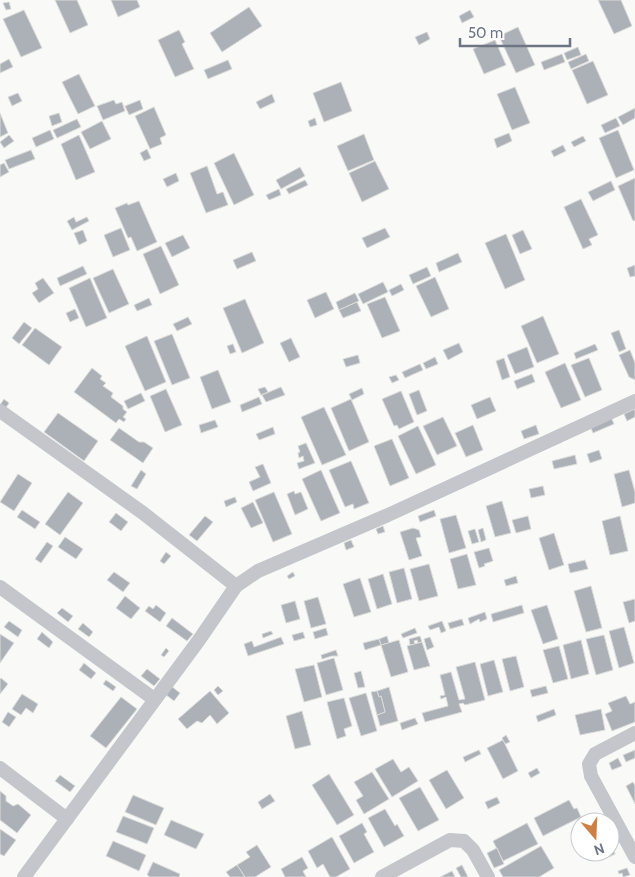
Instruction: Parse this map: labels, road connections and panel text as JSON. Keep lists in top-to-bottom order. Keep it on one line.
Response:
{"scale_bar":"50 m","north":"bottom"}
